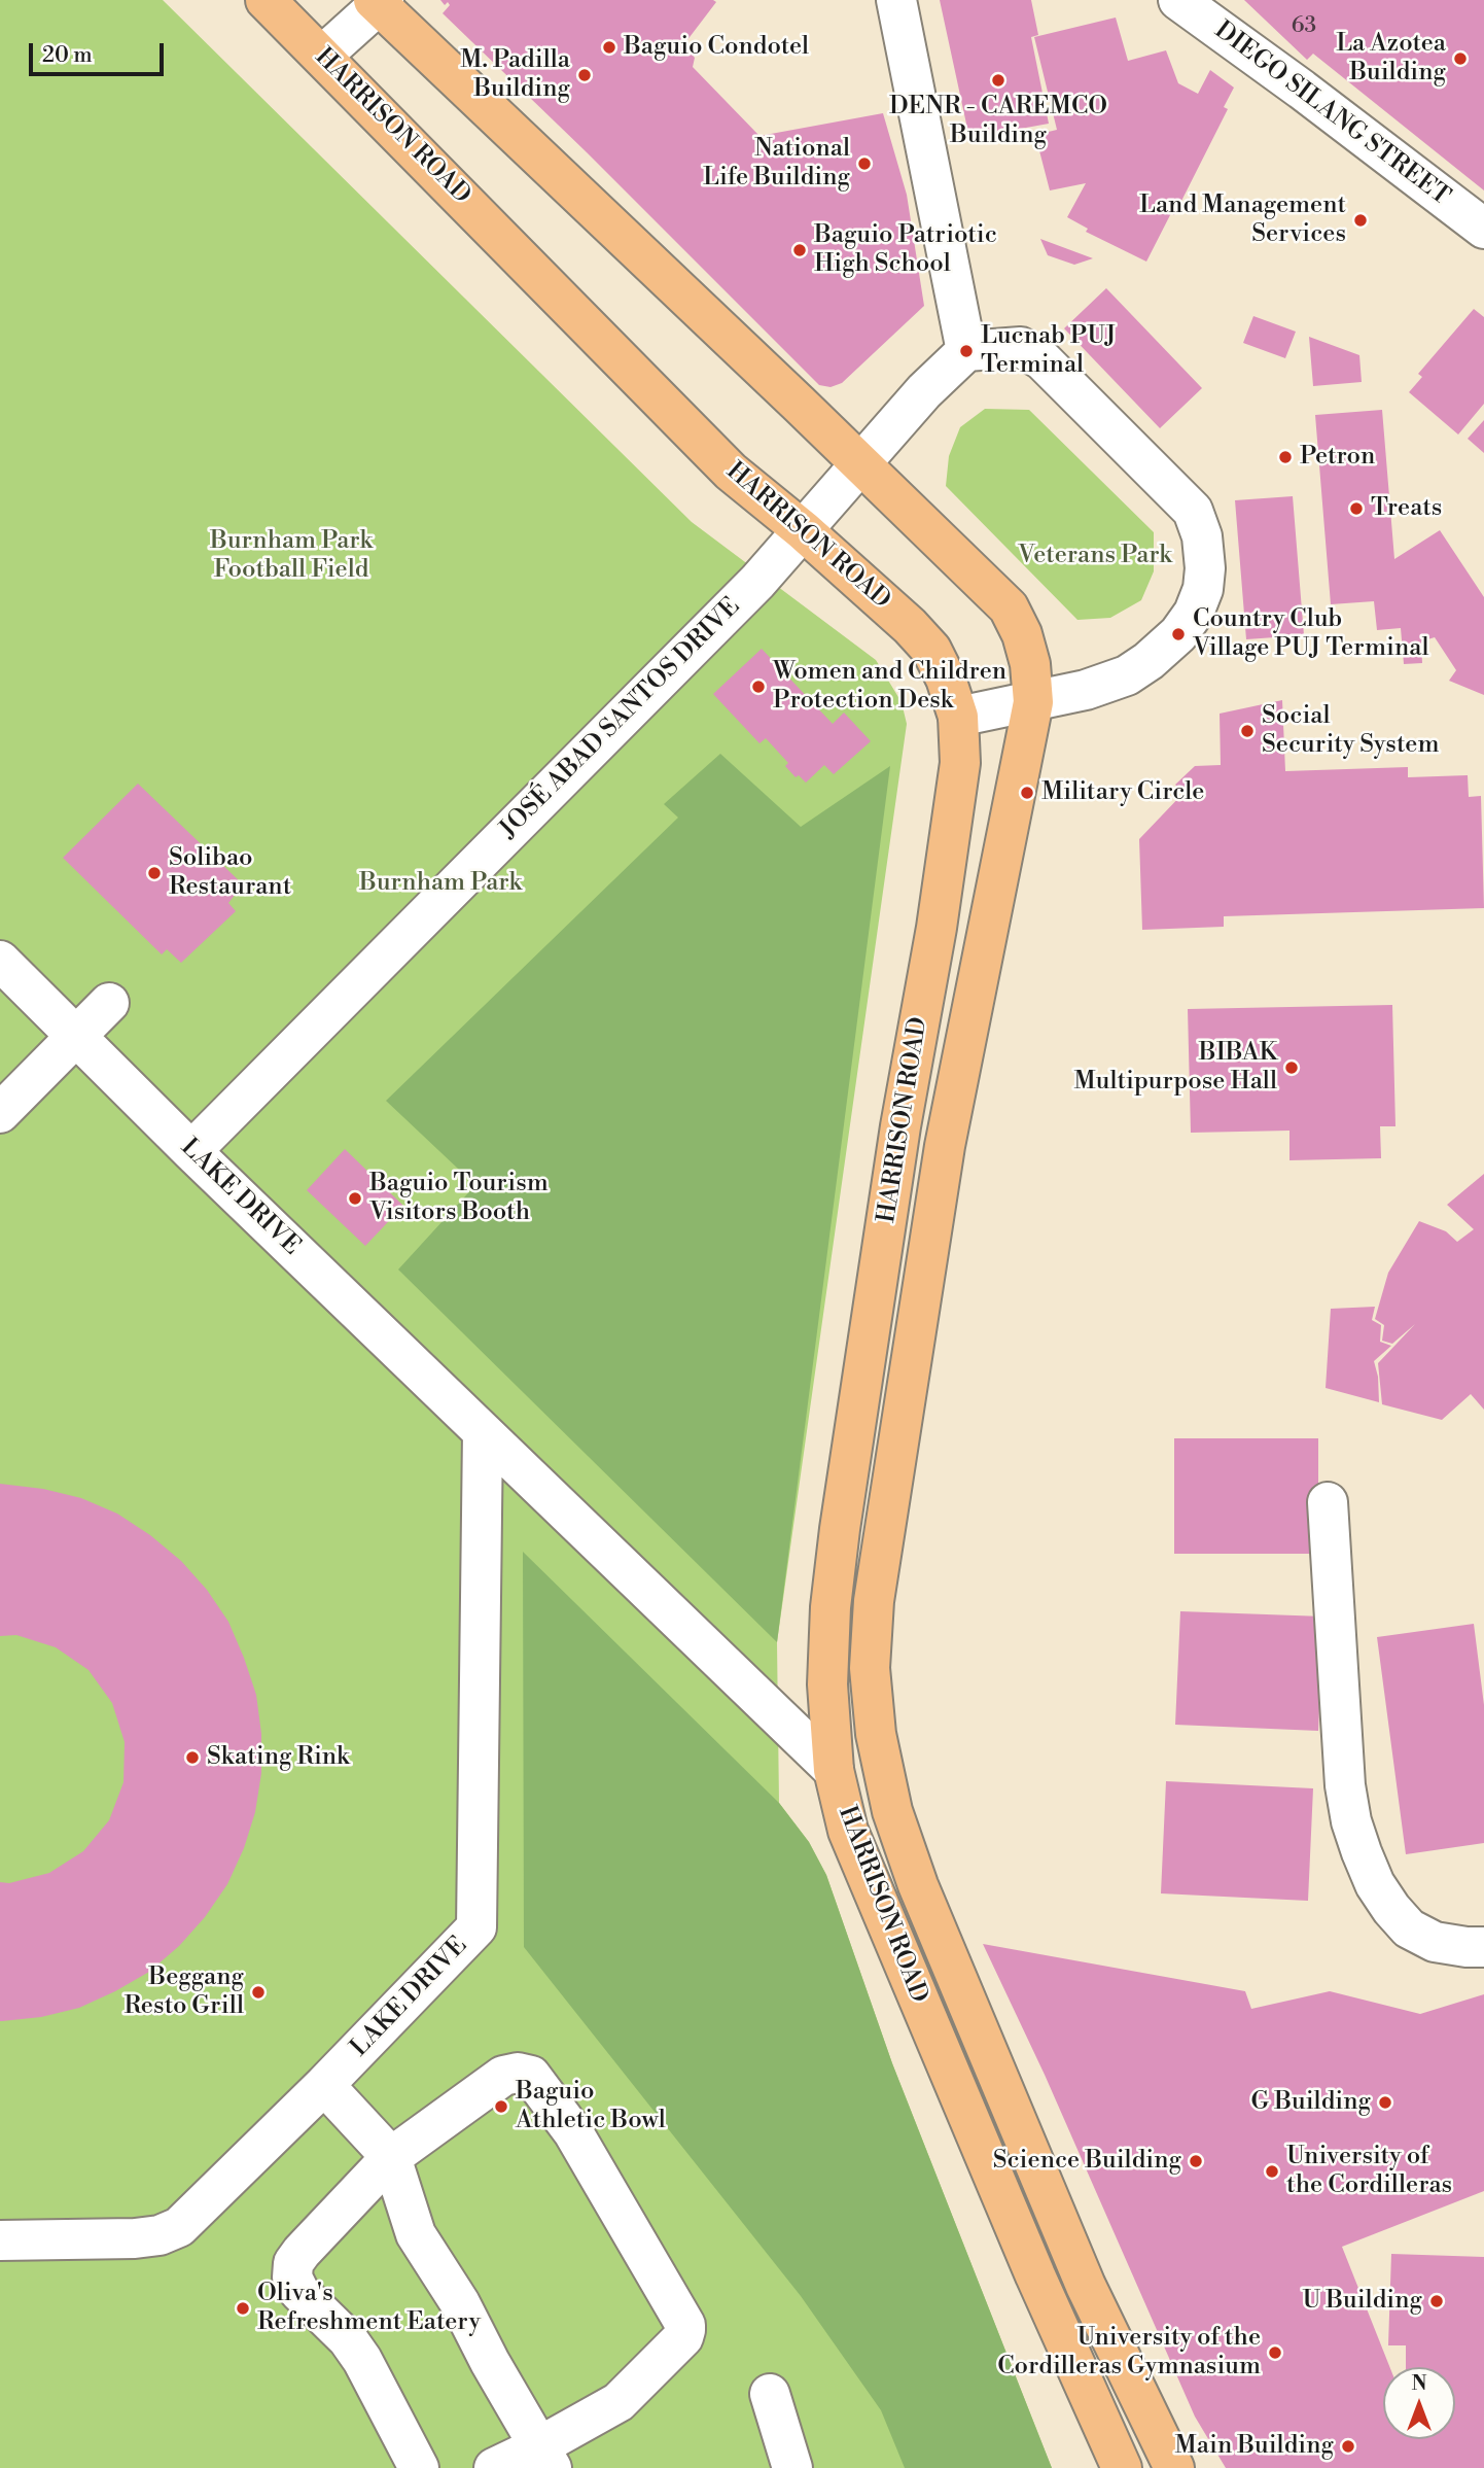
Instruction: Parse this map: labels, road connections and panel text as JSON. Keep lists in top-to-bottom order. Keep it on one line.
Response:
{"streets":{"highway":["HARRISON ROAD"],"street":["DIEGO SILANG STREET","JOSÉ ABAD SANTOS DRIVE","LAKE DRIVE"]},"crossings":[["HARRISON ROAD","JOSÉ ABAD SANTOS DRIVE"],["HARRISON ROAD","LAKE DRIVE"],["JOSÉ ABAD SANTOS DRIVE","LAKE DRIVE"]],"parks":["Burnham Park Football Field","Veterans Park","Burnham Park"],"places":["Baguio Condotel","La Azotea Building","M. Padilla Building","DENR - CAREMCO Building","National Life Building","Land Management Services","Baguio Patriotic High School","Lucnab PUJ Terminal","Petron","Treats","Country Club Village PUJ Terminal","Women and Children Protection Desk","Social Security System","Military Circle","Solibao Restaurant","BIBAK Multipurpose Hall","Baguio Tourism Visitors Booth","Skating Rink","Beggang Resto Grill","G Building","Baguio Athletic Bowl","Science Building","University of the Cordilleras","U Building","Oliva's Refreshment Eatery","University of the Cordilleras Gymnasium","Main Building"],"house_numbers":["63"],"scale_bar":"20 m","north":"top"}
